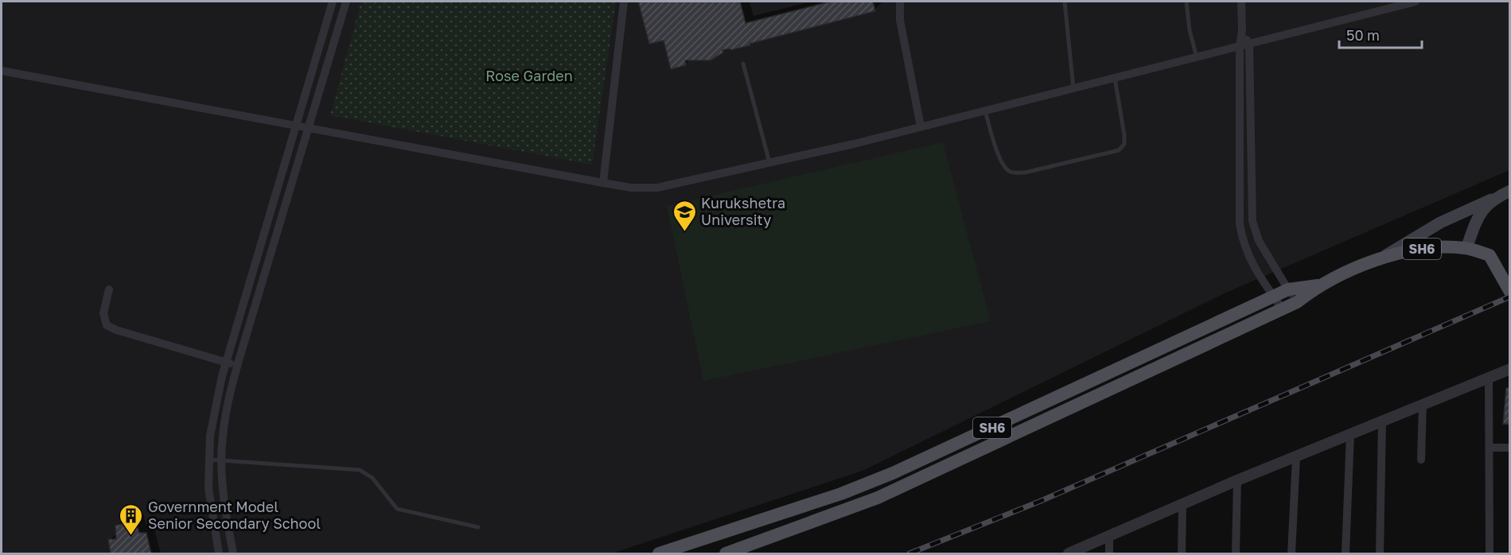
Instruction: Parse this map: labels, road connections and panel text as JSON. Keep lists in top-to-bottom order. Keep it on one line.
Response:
{"streets":{"main road":["SH6"]},"parks":["Rose Garden"],"places":{"school or university":["Kurukshetra University"],"building":["Government Model Senior Secondary School"]},"scale_bar":"50 m"}
